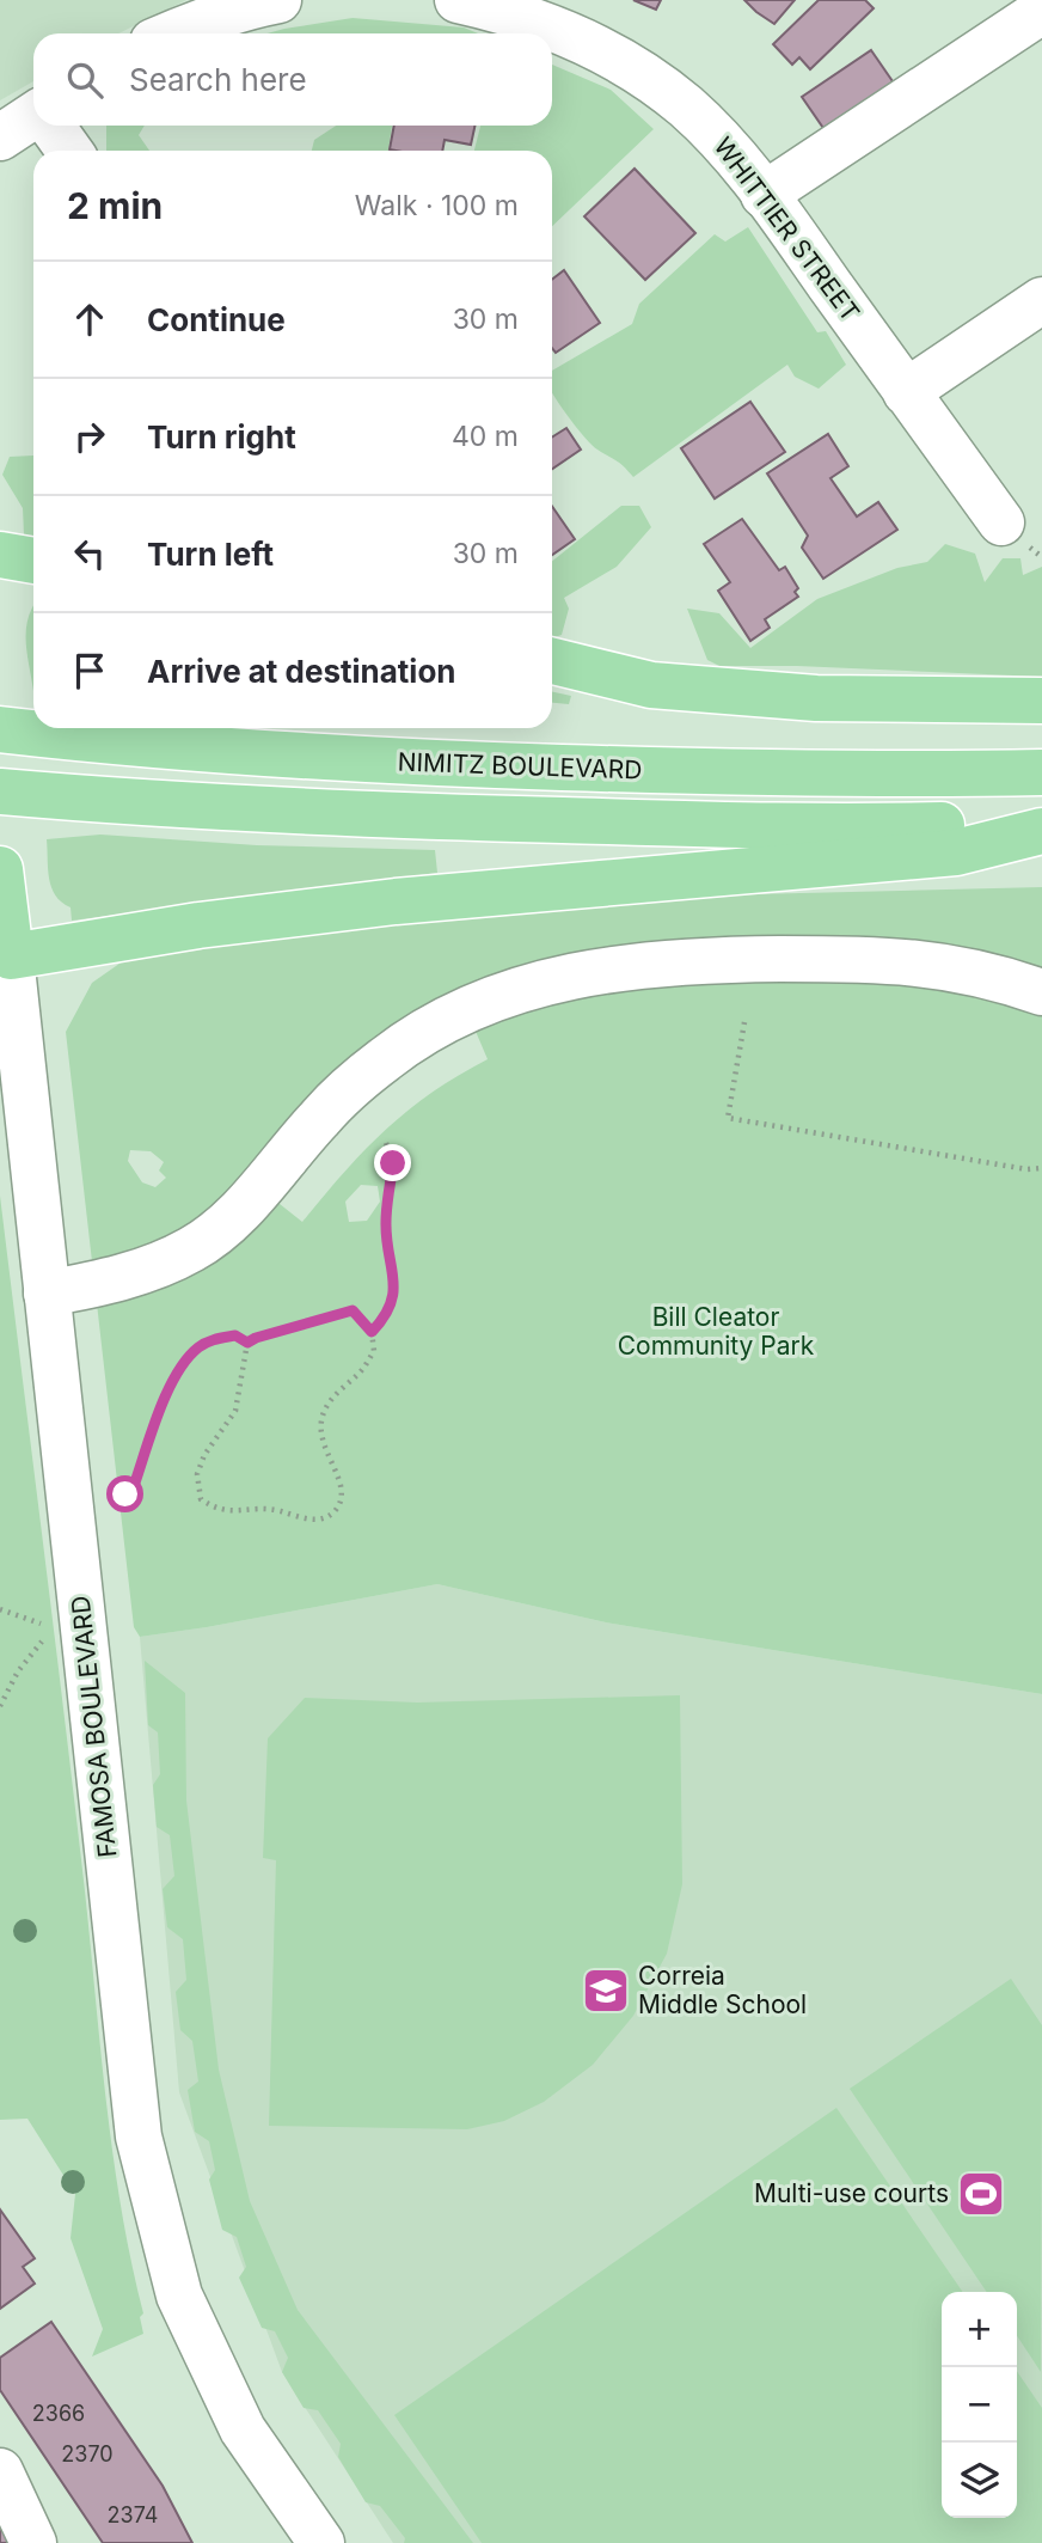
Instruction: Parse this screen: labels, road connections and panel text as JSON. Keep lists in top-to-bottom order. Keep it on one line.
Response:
{"streets":{"main road":["NIMITZ BOULEVARD","FAMOSA BOULEVARD"],"street":["WHITTIER STREET"]},"parks":["Bill Cleator Community Park"],"places":{"school or university":["Correia Middle School"],"sports":["Multi-use courts"]},"house_numbers":["2366","2370","2374"],"page":{"search":"Search here","heading":["2 min","Walk · 100 m"],"list":[["Continue","30 m"],["Turn right","40 m"],["Turn left","30 m"],"Arrive at destination"],"map_buttons":["+","−"]}}
